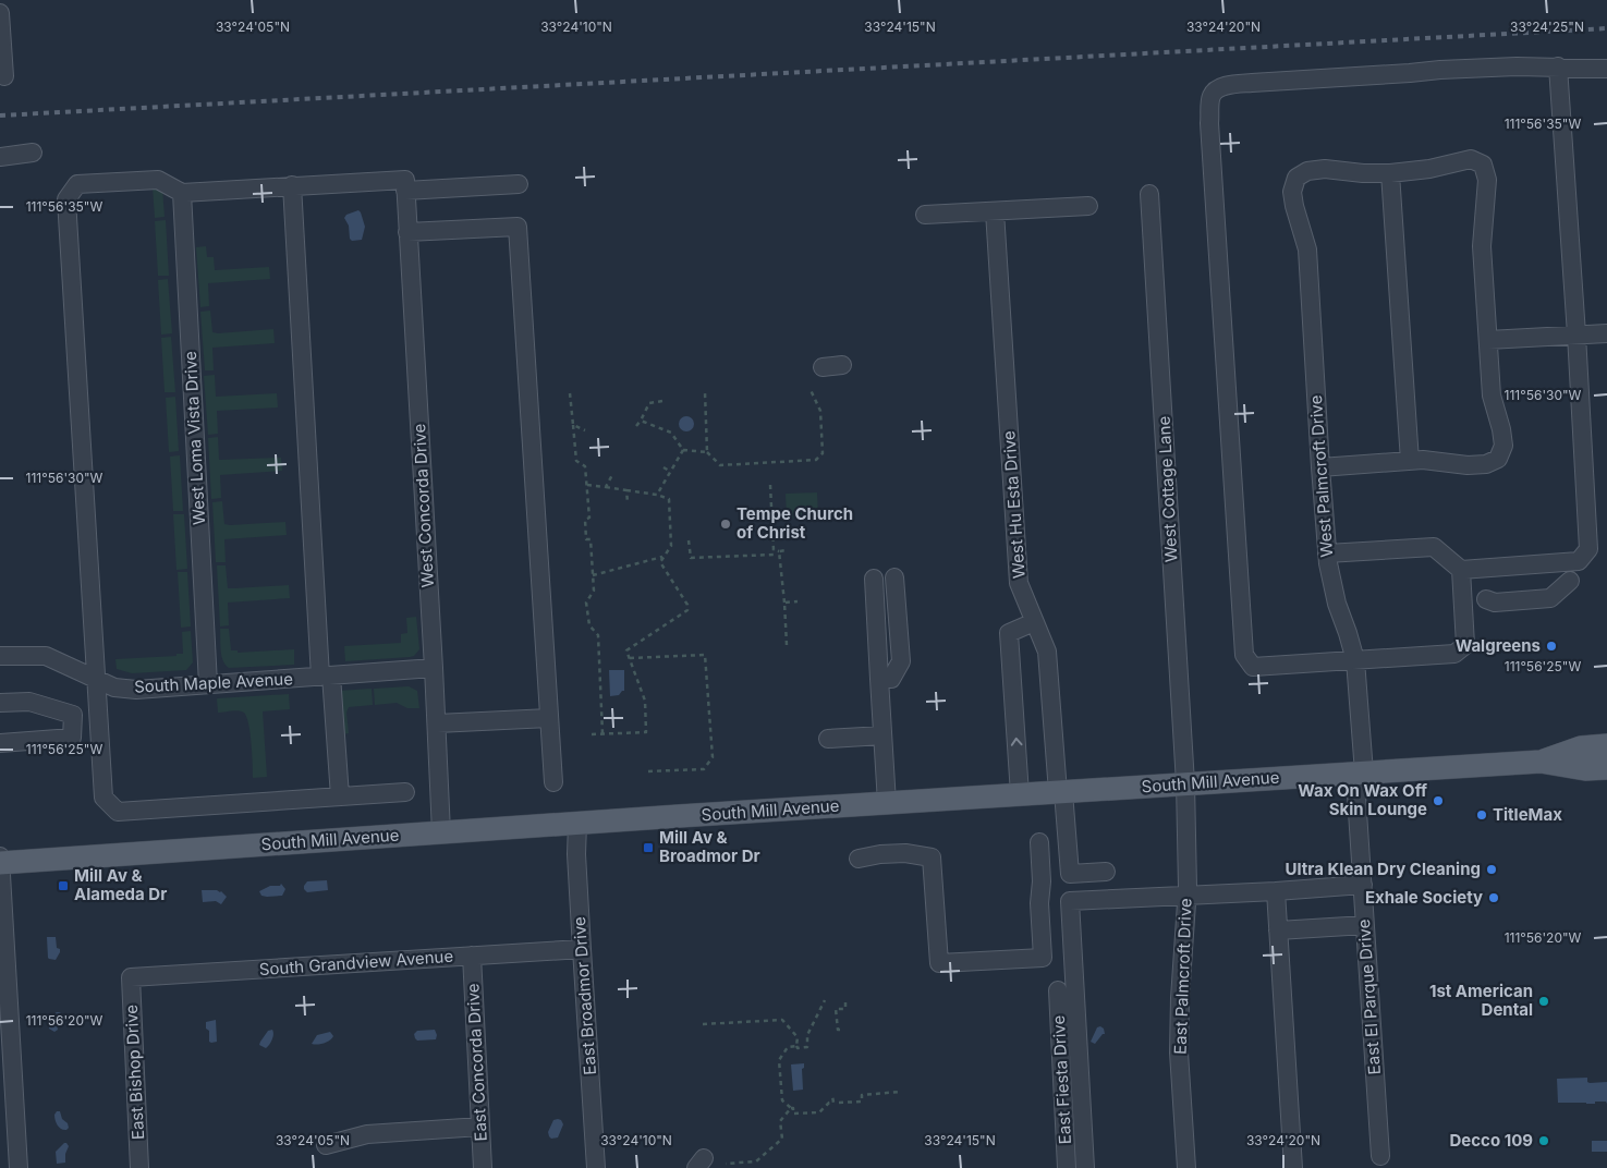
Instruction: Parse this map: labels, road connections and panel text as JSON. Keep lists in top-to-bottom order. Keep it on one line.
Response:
{"streets":{"main road":["South Mill Avenue"],"street":["West Loma Vista Drive","West Palmcroft Drive","West Cottage Lane","West Hu Esta Drive","West Concorda Drive","South Maple Avenue","South Grandview Avenue","East Palmcroft Drive","East Broadmor Drive","East El Parque Drive","East Concorda Drive","East Bishop Drive","East Fiesta Drive"]},"crossings":[["West Loma Vista Drive","South Maple Avenue"],["West Palmcroft Drive","South Mill Avenue"],["West Palmcroft Drive","East El Parque Drive"],["West Cottage Lane","South Mill Avenue"],["West Cottage Lane","East Palmcroft Drive"],["West Hu Esta Drive","South Mill Avenue"],["West Concorda Drive","South Maple Avenue"],["West Concorda Drive","South Mill Avenue"],["South Mill Avenue","East Palmcroft Drive"],["South Mill Avenue","East Broadmor Drive"],["South Mill Avenue","East El Parque Drive"],["South Grandview Avenue","East Broadmor Drive"],["South Grandview Avenue","East Concorda Drive"],["South Grandview Avenue","East Bishop Drive"]],"places":{"other":["Tempe Church of Christ","Walgreens","Wax On Wax Off Skin Lounge","TitleMax","Ultra Klean Dry Cleaning","Exhale Society","1st American Dental","Decco 109"],"transit":["Mill Av & Broadmor Dr","Mill Av & Alameda Dr"]},"coordinates":["33°24'05\"N","33°24'10\"N","33°24'15\"N","33°24'20\"N","33°24'25\"N","111°56'35\"W","111°56'30\"W","111°56'25\"W","111°56'20\"W"]}
